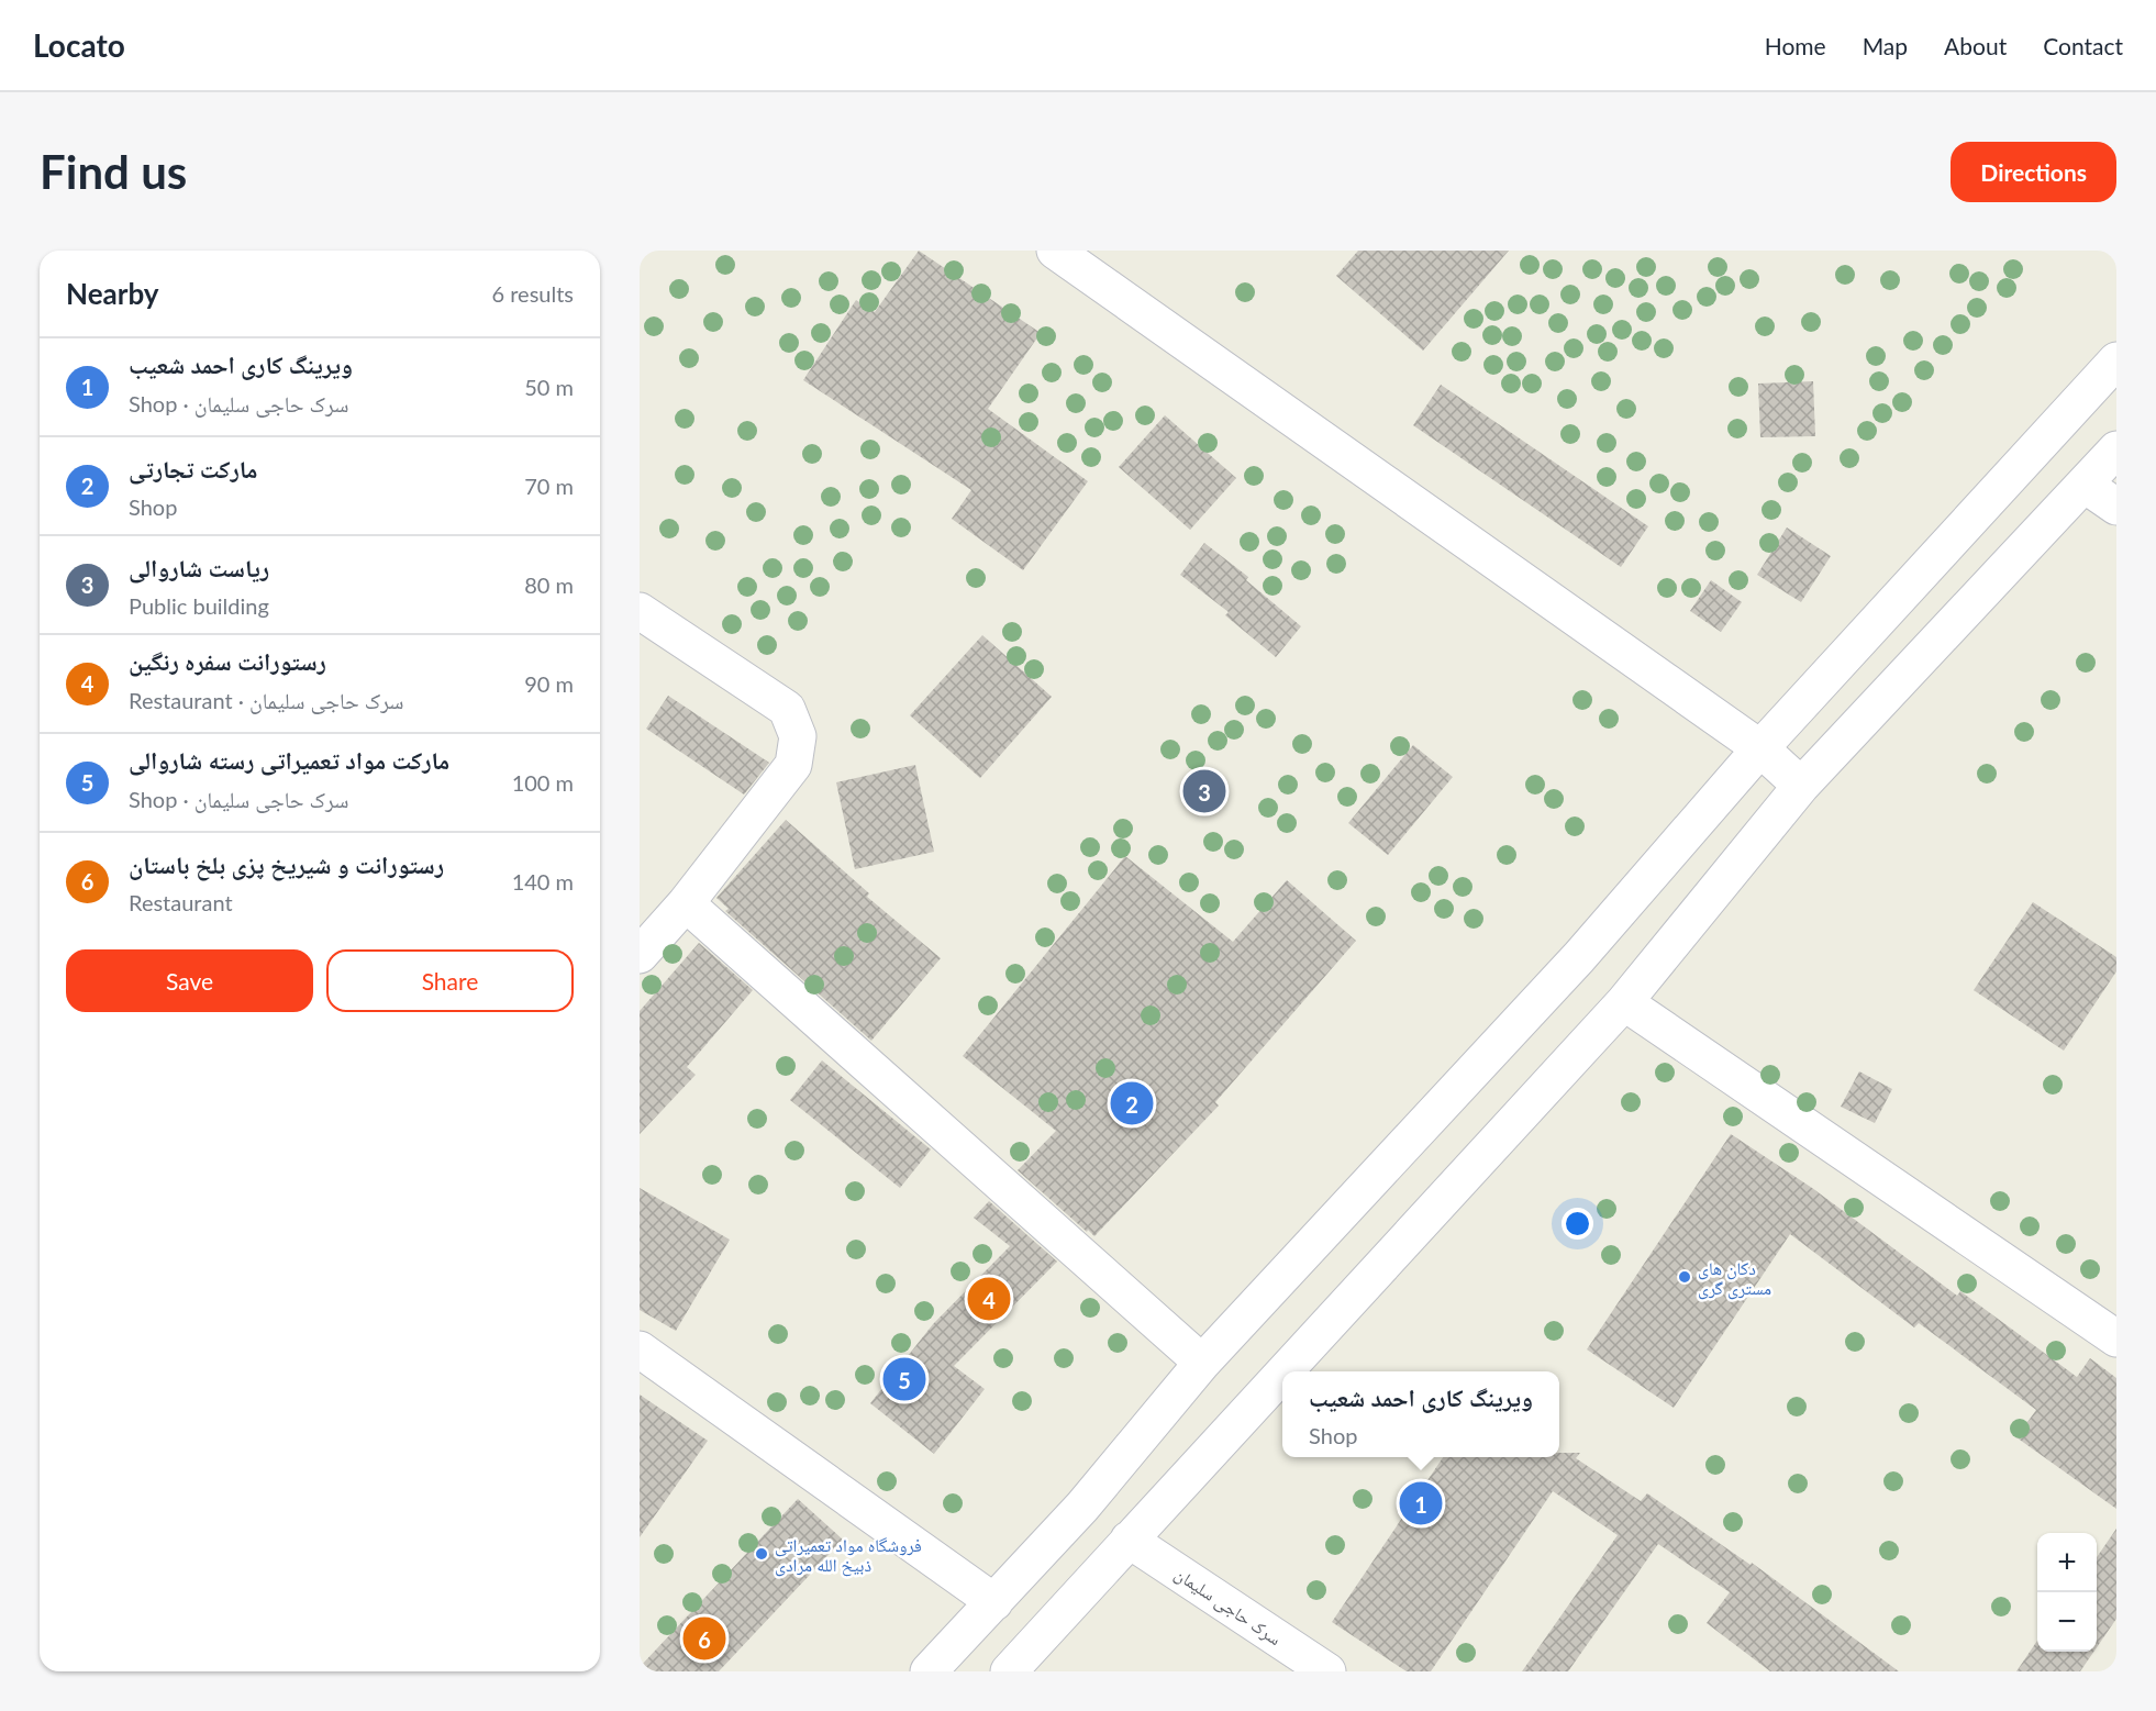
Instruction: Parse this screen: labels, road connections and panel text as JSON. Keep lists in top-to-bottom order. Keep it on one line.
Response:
{"streets":{"street":["سرک حاجی سلیمان"]},"places":["دکان های مستری گری","فروشگاه مواد تعمیراتی ذبیخ الله مرادی"],"page":{"header":"Locato","nav":["Home","Map","About","Contact"],"buttons":["Directions",["Save","Share"]],"title":"Find us","heading":["Nearby","6 results"],"list":[{"mark":"1","name":"ویرینگ کاری احمد شعیب","note":"Shop · سرک حاجی سلیمان","value":"50 m"},{"mark":"2","name":"مارکت تجارتی","note":"Shop","value":"70 m"},{"mark":"3","name":"ریاست شاروالی","note":"Public building","value":"80 m"},{"mark":"4","name":"رستورانت سفره رنگین","note":"Restaurant · سرک حاجی سلیمان","value":"90 m"},{"mark":"5","name":"مارکت مواد تعمیراتی رسته شاروالی","note":"Shop · سرک حاجی سلیمان","value":"100 m"},{"mark":"6","name":"رستورانت و شیریخ پزی بلخ باستان","note":"Restaurant","value":"140 m"}],"pins":["3","2","4","5","1","6"],"popup":["ویرینگ کاری احمد شعیب","Shop"],"map_buttons":["+","−"]}}
